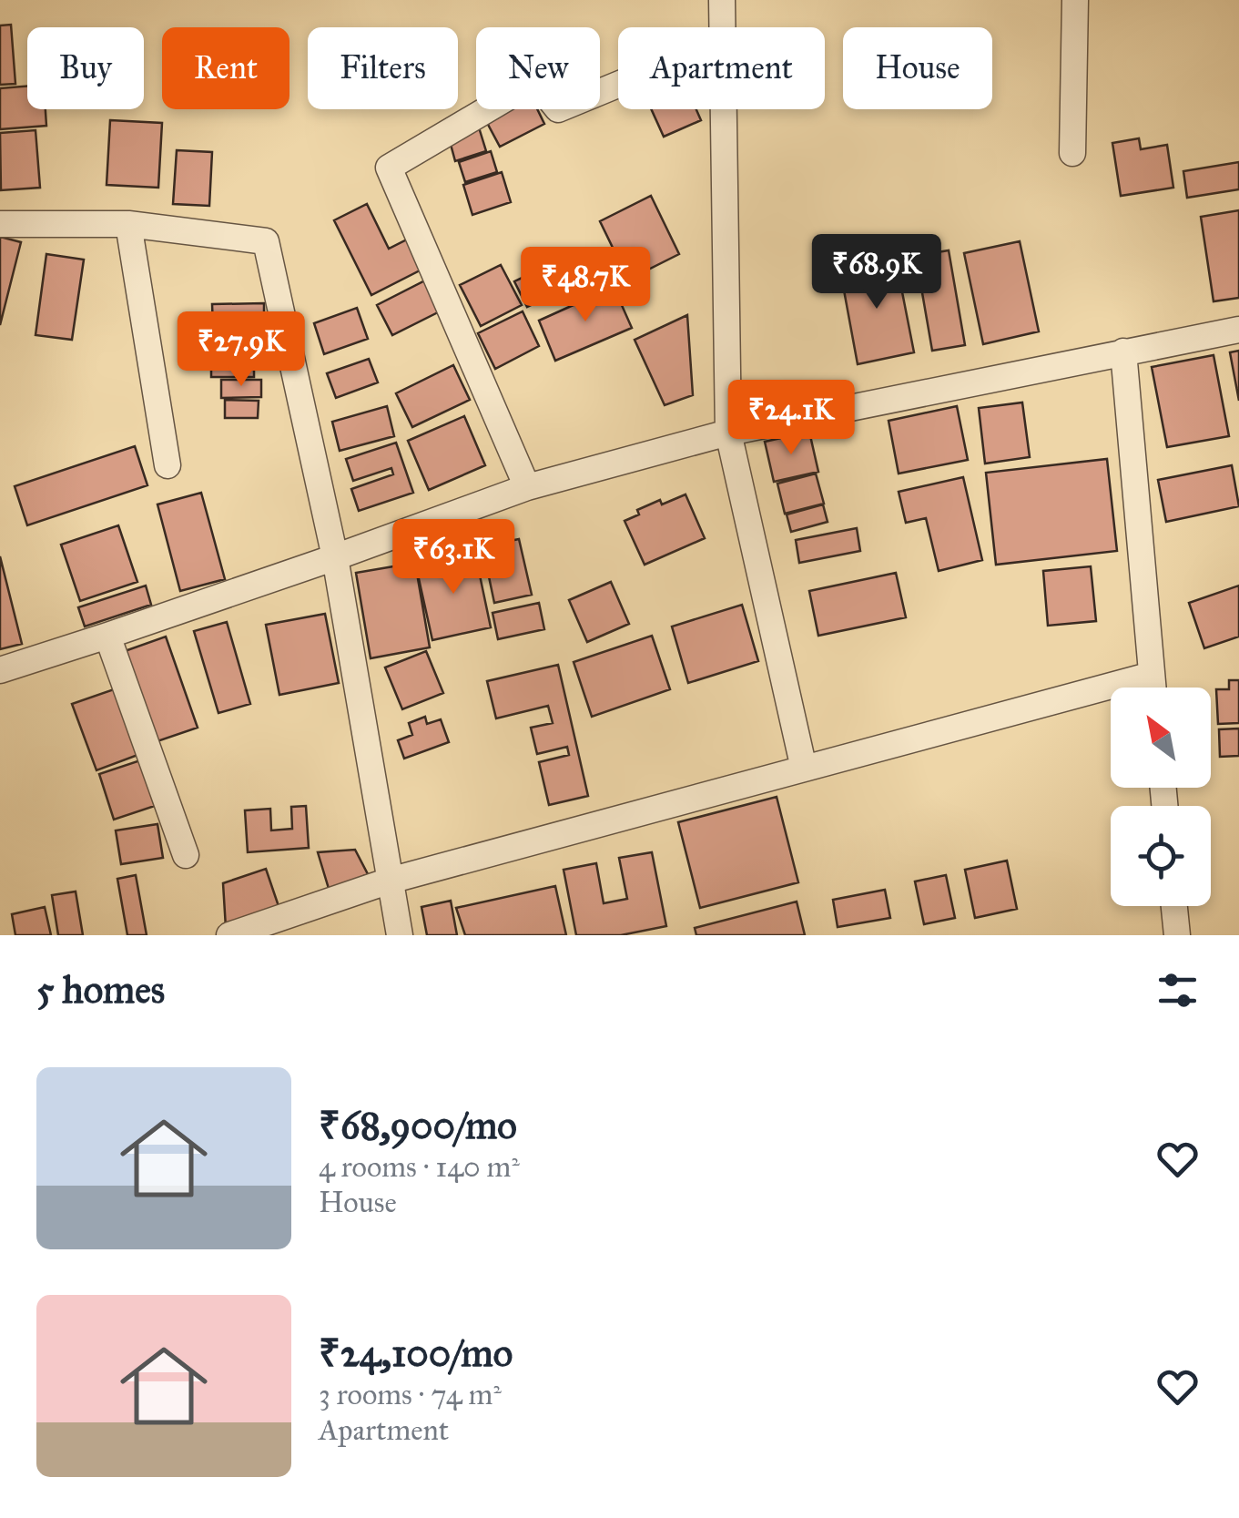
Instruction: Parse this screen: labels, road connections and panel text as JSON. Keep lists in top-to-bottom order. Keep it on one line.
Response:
{"north":"top left","page":{"chip":["Buy","Rent","Filters","New","Apartment","House"],"price":["₹68.9K","₹48.7K","₹27.9K","₹24.1K","₹63.1K"],"heading":"5 homes","list":[{"name":"₹68,900/mo","note":"4 rooms · 140 m² · House"},{"name":"₹24,100/mo","note":"3 rooms · 74 m² · Apartment"}]}}
